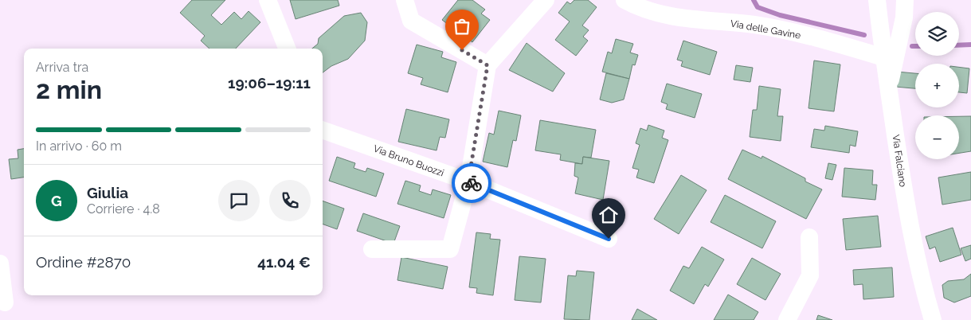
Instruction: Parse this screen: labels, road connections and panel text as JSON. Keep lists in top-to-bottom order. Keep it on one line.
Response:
{"streets":{"street":["Via delle Gavine","Via Bruno Buozzi","Via Falciano"]},"crossings":[["Via delle Gavine","Via Falciano"]],"page":{"map_buttons":["+","−"],"heading":["2 min","Arriva tra","19:06–19:11"],"panel":["Giulia","Corriere · 4.8","Ordine #2870","41.04 €"],"bar":"In arrivo · 60 m","round":"G"}}
